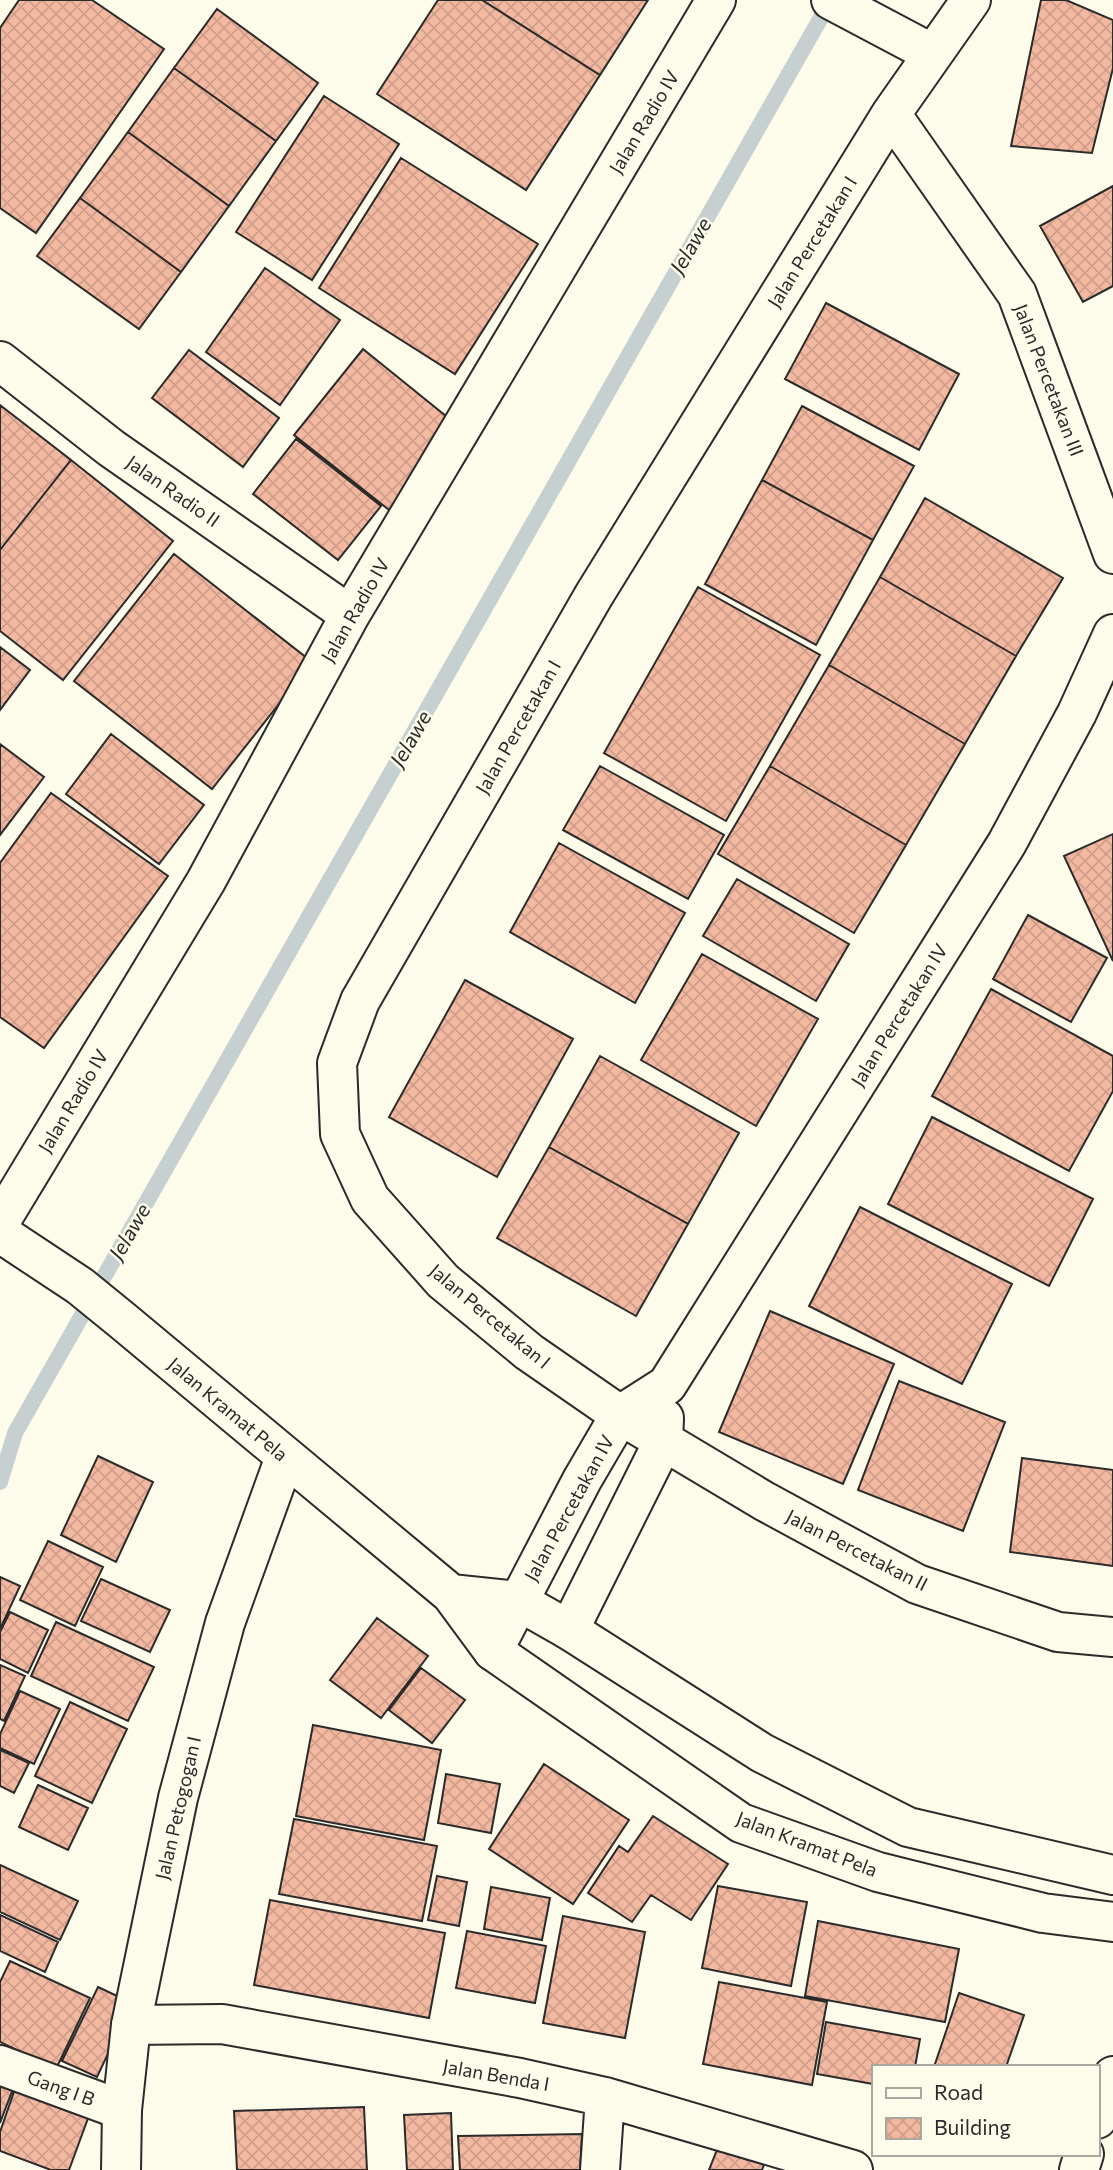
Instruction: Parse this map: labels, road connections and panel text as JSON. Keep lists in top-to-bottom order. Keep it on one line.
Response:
{"streets":{"street":["Jalan Radio IV","Jalan Percetakan I","Jalan Percetakan III","Jalan Radio II","Jalan Percetakan IV","Jalan Kramat Pela","Jalan Percetakan II","Jalan Petogogan I","Jalan Benda I","Gang I B"]},"crossings":[["Jalan Radio IV","Jalan Radio II"],["Jalan Percetakan I","Jalan Percetakan III"],["Jalan Percetakan I","Jalan Percetakan IV"],["Jalan Percetakan I","Jalan Percetakan II"],["Jalan Percetakan IV","Jalan Kramat Pela"],["Jalan Percetakan IV","Jalan Percetakan II"],["Jalan Kramat Pela","Jalan Petogogan I"],["Jalan Petogogan I","Jalan Benda I"],["Jalan Petogogan I","Gang I B"]],"water":["Jelawe"],"legend":["Road","Building"]}
